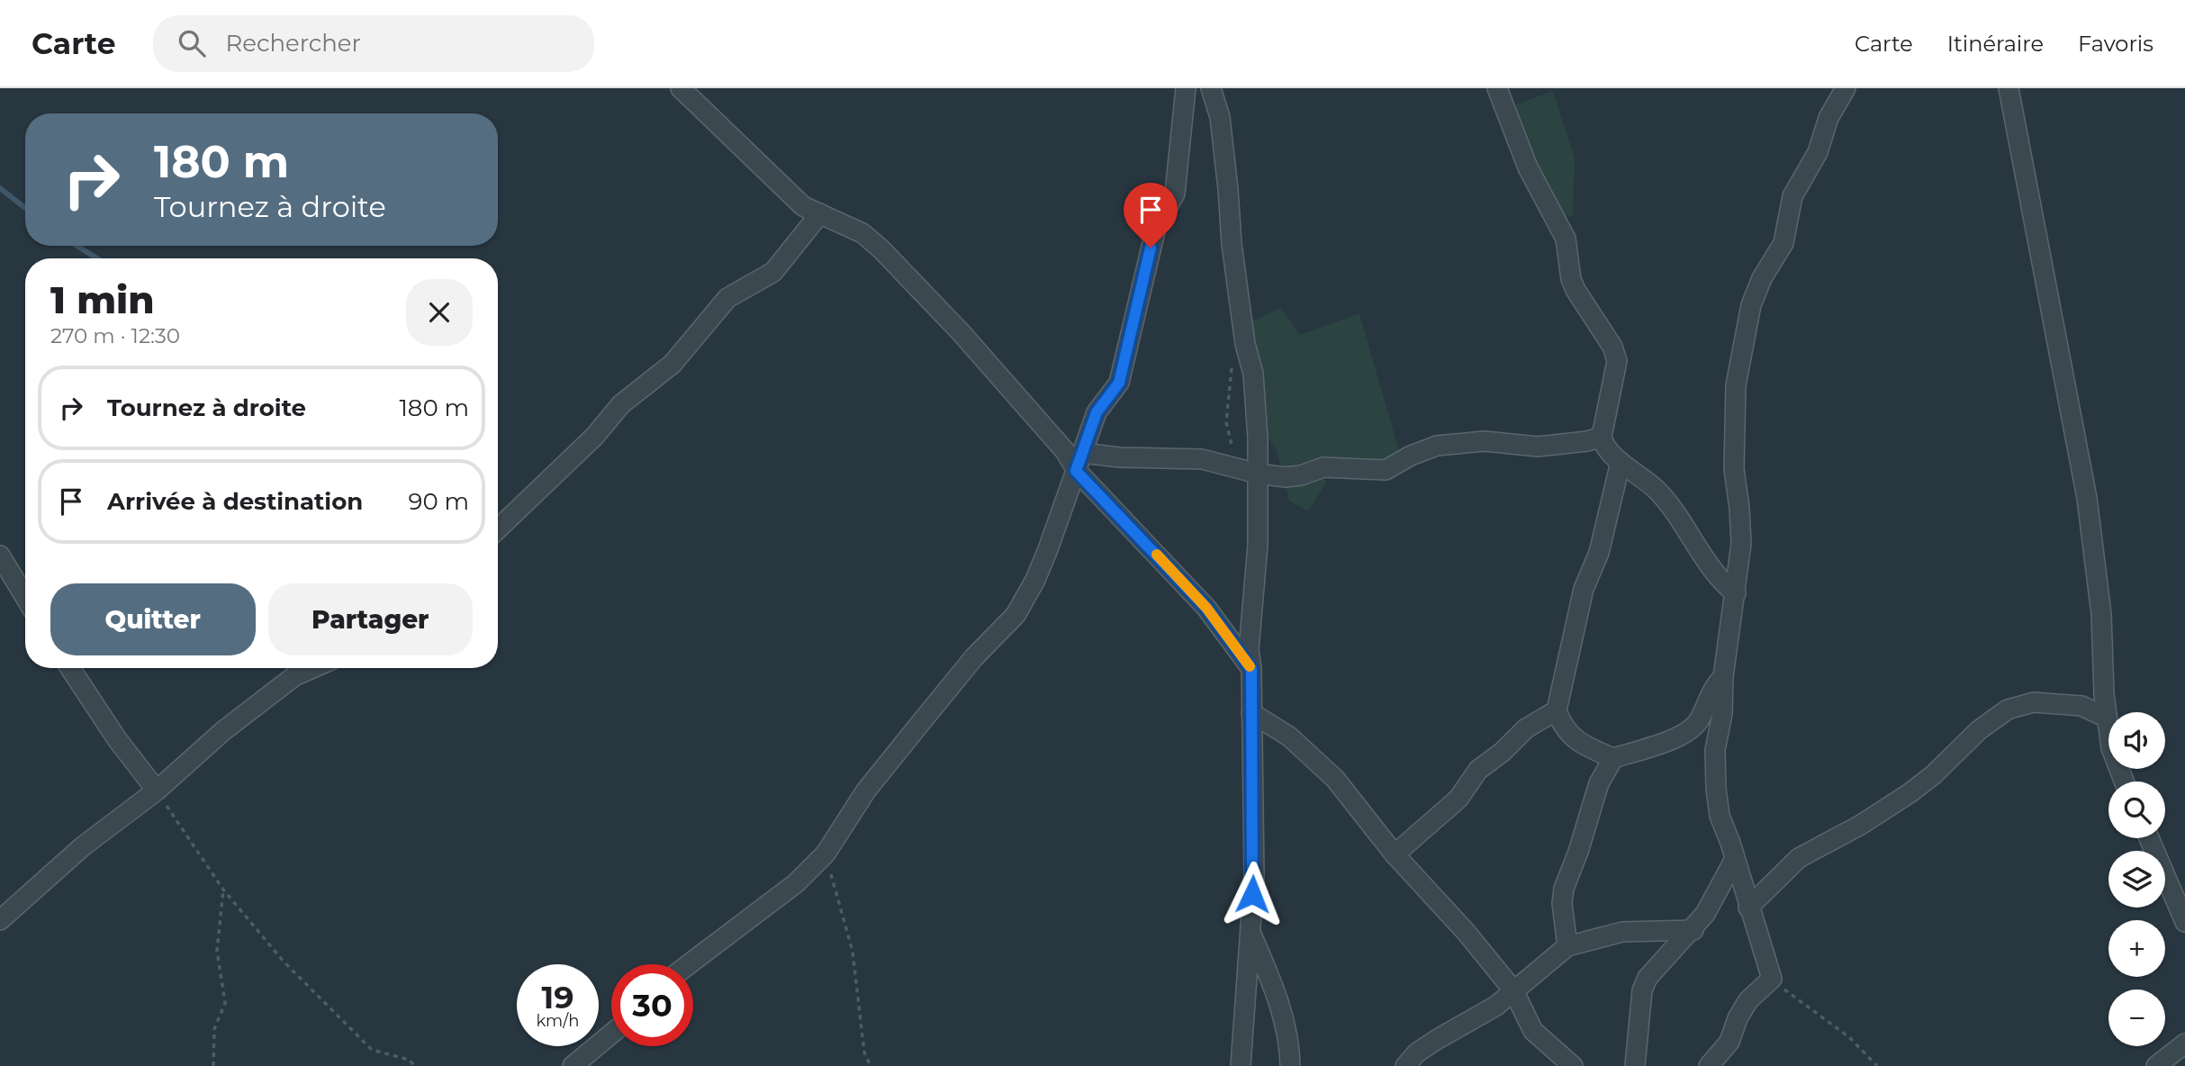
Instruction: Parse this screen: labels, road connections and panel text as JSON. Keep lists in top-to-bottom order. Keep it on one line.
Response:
{"page":{"header":"Carte","search":"Rechercher","nav":["Carte","Itinéraire","Favoris"],"turn":["180 m","Tournez à droite"],"heading":["1 min","270 m · 12:30"],"list":[{"name":"Tournez à droite","value":"180 m"},{"name":"Arrivée à destination","value":"90 m"}],"buttons":["Quitter","Partager"],"map_buttons":["+","−"],"speed":"19 km/h","limit":"30"}}
